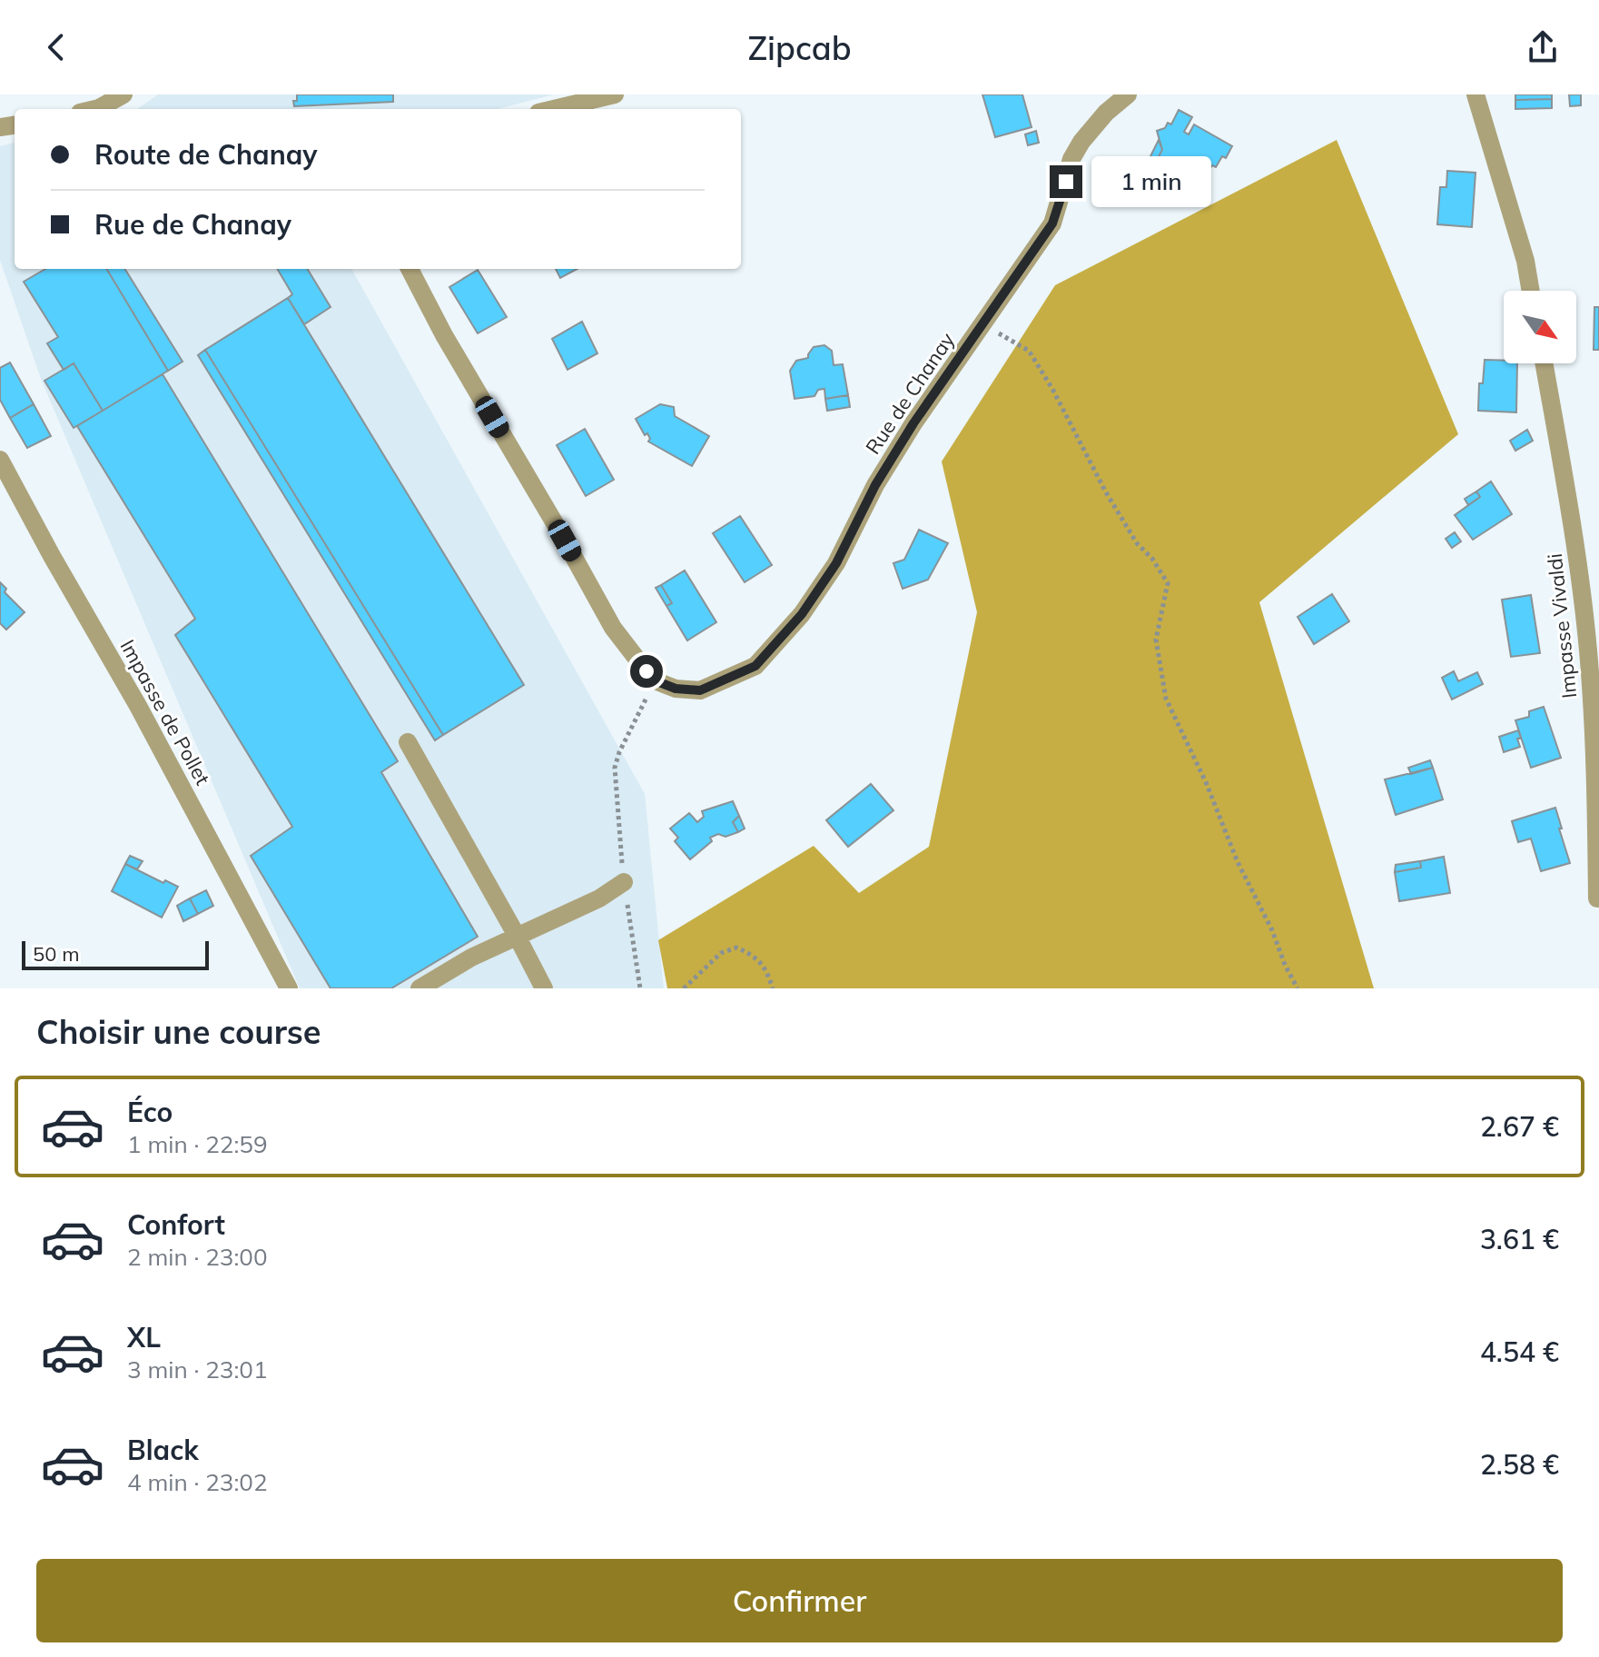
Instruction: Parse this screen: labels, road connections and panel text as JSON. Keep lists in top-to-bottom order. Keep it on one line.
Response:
{"streets":{"street":["Rue de Chanay","Impasse Vivaldi","Impasse de Pollet"]},"scale_bar":"50 m","north":"bottom right","page":{"header":"Zipcab","banner":["Route de Chanay","Rue de Chanay"],"bubble":"1 min","scale":"50 m","heading":"Choisir une course","list":[{"name":"Éco","note":"1 min · 22:59","value":"2.67 €"},{"name":"Confort","note":"2 min · 23:00","value":"3.61 €"},{"name":"XL","note":"3 min · 23:01","value":"4.54 €"},{"name":"Black","note":"4 min · 23:02","value":"2.58 €"}],"buttons":"Confirmer"}}
